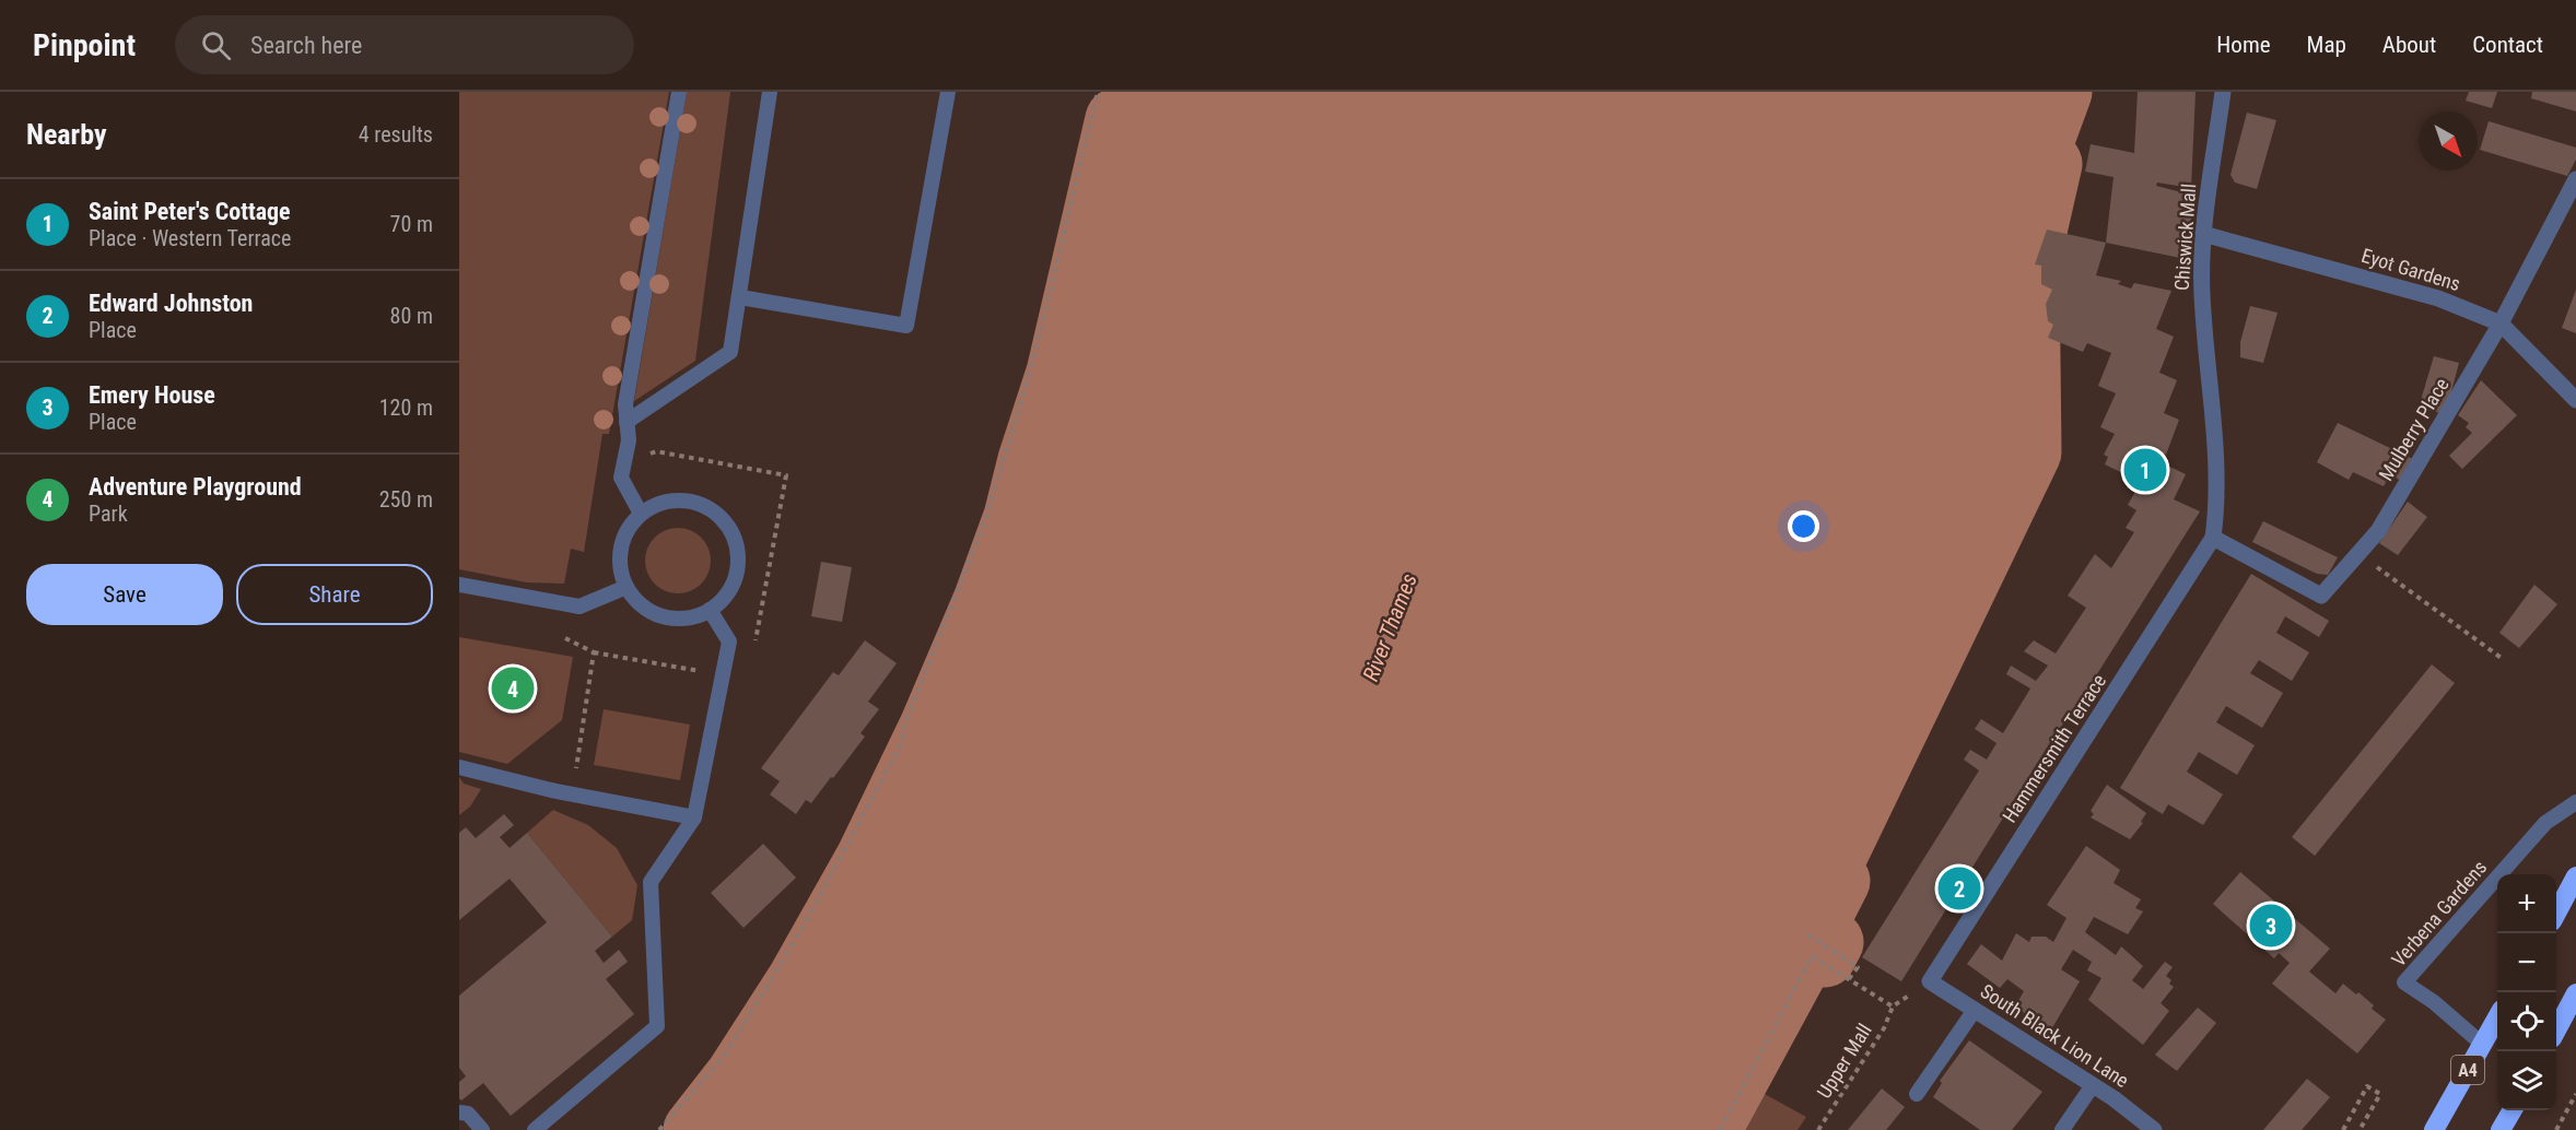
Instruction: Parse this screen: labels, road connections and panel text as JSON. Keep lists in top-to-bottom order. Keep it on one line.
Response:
{"streets":{"highway":["A4"],"street":["Chiswick Mall","Eyot Gardens","Mulberry Place","Hammersmith Terrace","South Black Lion Lane"],"lane":["Verbena Gardens"],"path":["Upper Mall"]},"crossings":[["Chiswick Mall","Eyot Gardens"],["Chiswick Mall","Mulberry Place"],["Chiswick Mall","Hammersmith Terrace"],["Eyot Gardens","Mulberry Place"],["Mulberry Place","Hammersmith Terrace"],["Hammersmith Terrace","South Black Lion Lane"],["Verbena Gardens","A4"]],"water":["River Thames"],"north":"bottom right","page":{"header":"Pinpoint","search":"Search here","nav":["Home","Map","About","Contact"],"heading":["Nearby","4 results"],"list":[{"mark":"1","name":"Saint Peter's Cottage","note":"Place · Western Terrace","value":"70 m"},{"mark":"2","name":"Edward Johnston","note":"Place","value":"80 m"},{"mark":"3","name":"Emery House","note":"Place","value":"120 m"},{"mark":"4","name":"Adventure Playground","note":"Park","value":"250 m"}],"pins":["1","4","2","3"],"buttons":["Save","Share"],"map_buttons":["+","−"]}}
